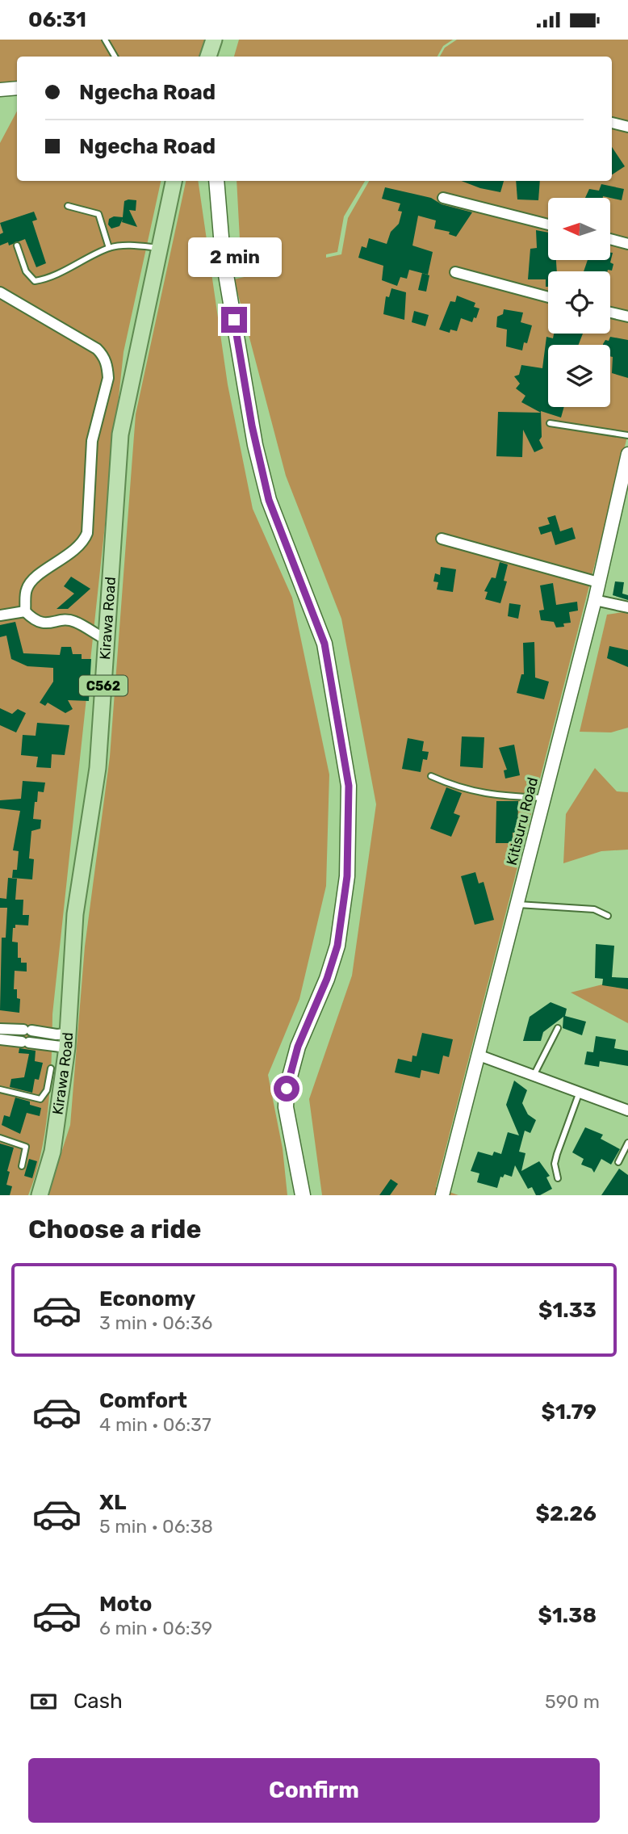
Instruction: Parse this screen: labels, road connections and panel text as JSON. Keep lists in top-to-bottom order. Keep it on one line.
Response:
{"streets":{"main road":["Kirawa Road","C562"],"street":["Kitisuru Road"]},"north":"left","page":{"status":"06:31","banner":["Ngecha Road","Ngecha Road"],"bubble":"2 min","heading":"Choose a ride","list":[{"name":"Economy","note":"3 min · 06:36","value":"$1.33"},{"name":"Comfort","note":"4 min · 06:37","value":"$1.79"},{"name":"XL","note":"5 min · 06:38","value":"$2.26"},{"name":"Moto","note":"6 min · 06:39","value":"$1.38"}],"pay":["Cash","590 m"],"buttons":"Confirm"}}
